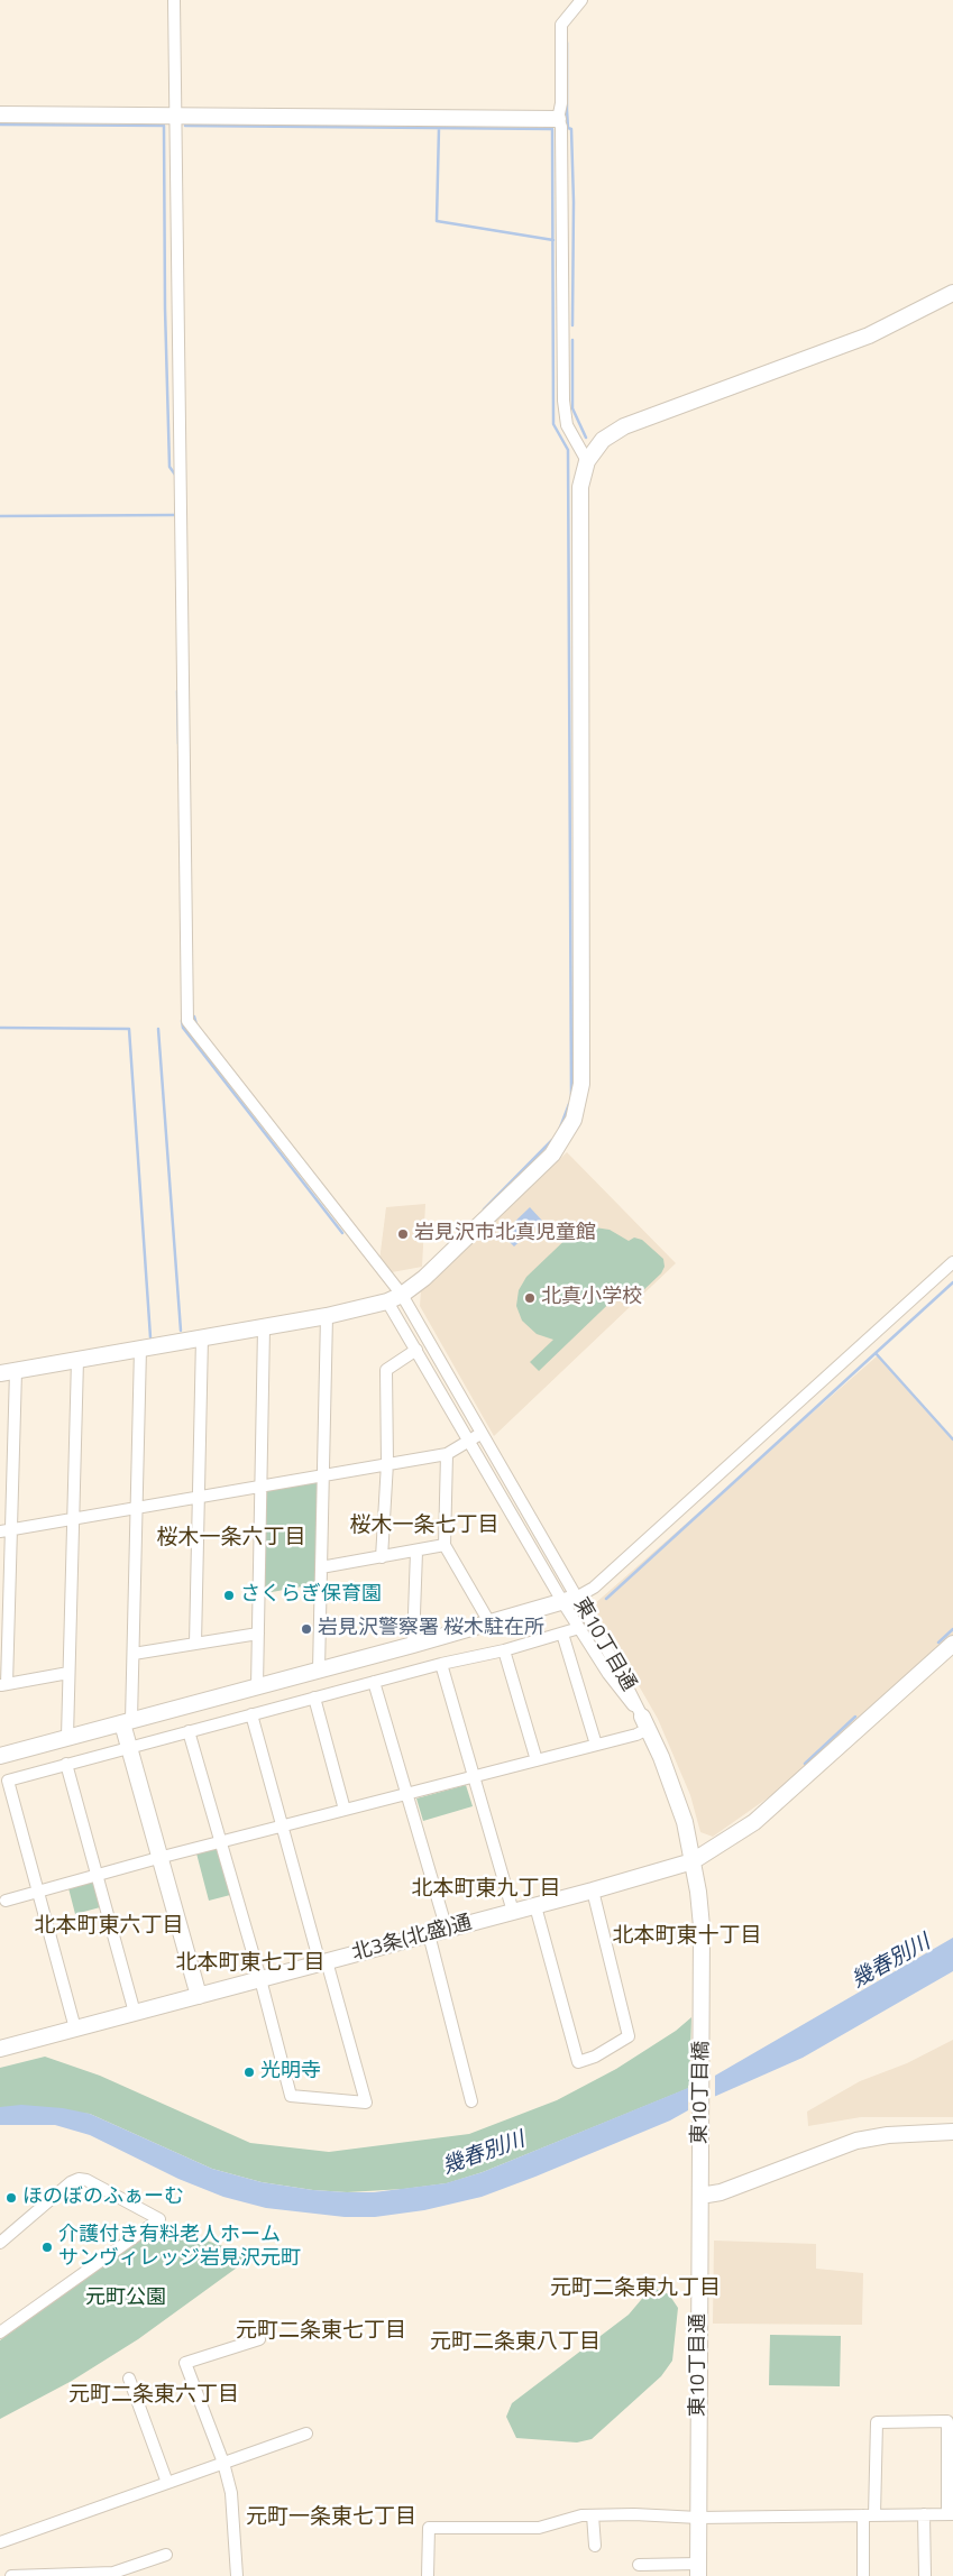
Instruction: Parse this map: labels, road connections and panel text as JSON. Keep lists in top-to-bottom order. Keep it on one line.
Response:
{"streets":{"street":["東10丁目通","北3条(北盛)通","東10丁目橋"]},"crossings":[["東10丁目通","北3条(北盛)通"],["東10丁目通","東10丁目橋"]],"districts":["桜木一条七丁目","桜木一条六丁目","北本町東九丁目","北本町東六丁目","北本町東十丁目","北本町東七丁目","元町二条東九丁目","元町二条東七丁目","元町二条東八丁目","元町二条東六丁目","元町一条東七丁目"],"water":["幾春別川"],"parks":["元町公園"],"places":["岩見沢市北真児童館","北真小学校","さくらぎ保育園","岩見沢警察署 桜木駐在所","光明寺","ほのぼのふぁーむ","介護付き有料老人ホーム サンヴィレッジ岩見沢元町"]}
